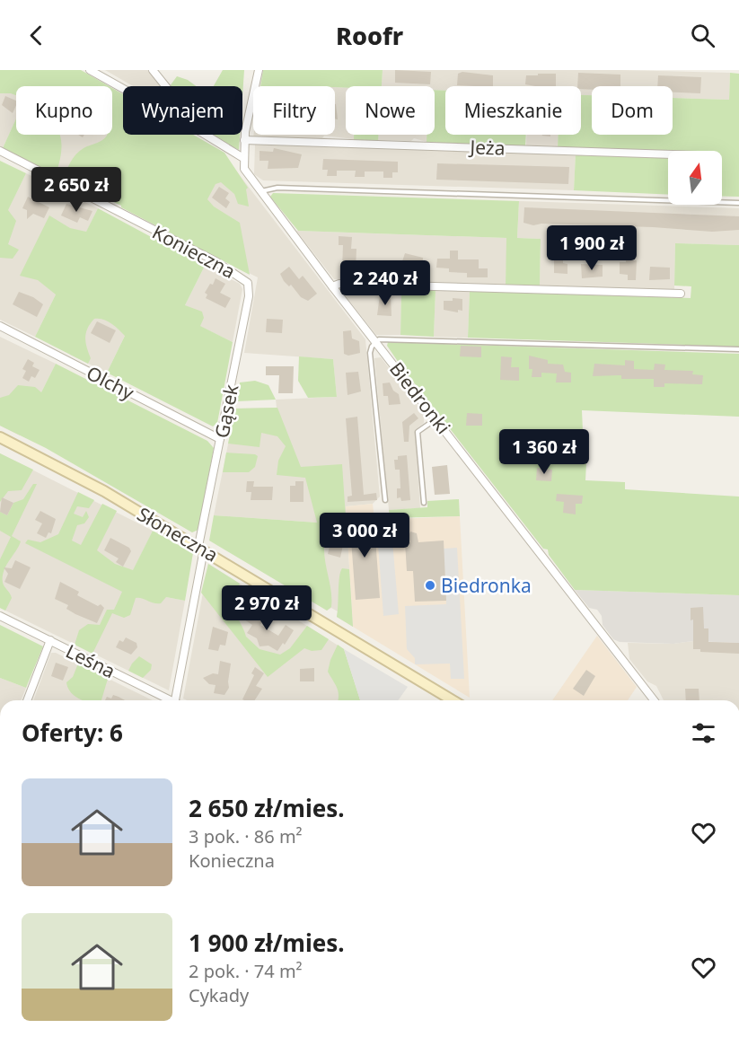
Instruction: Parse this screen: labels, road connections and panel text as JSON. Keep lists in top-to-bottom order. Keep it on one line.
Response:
{"streets":{"main road":["Słoneczna"],"street":["Jeża","Konieczna","Olchy","Biedronki","Gąsek","Leśna"]},"crossings":[["Jeża","Biedronki"],["Konieczna","Gąsek"],["Olchy","Gąsek"],["Gąsek","Słoneczna"]],"places":["Biedronka"],"north":"top","page":{"header":"Roofr","chip":["Kupno","Wynajem","Filtry","Nowe","Mieszkanie","Dom"],"price":["2 650 zł","1 900 zł","2 240 zł","1 360 zł","3 000 zł","2 970 zł"],"heading":"Oferty: 6","list":[{"name":"2 650 zł/mies.","note":"3 pok. · 86 m² · Konieczna"},{"name":"1 900 zł/mies.","note":"2 pok. · 74 m² · Cykady"}]}}
